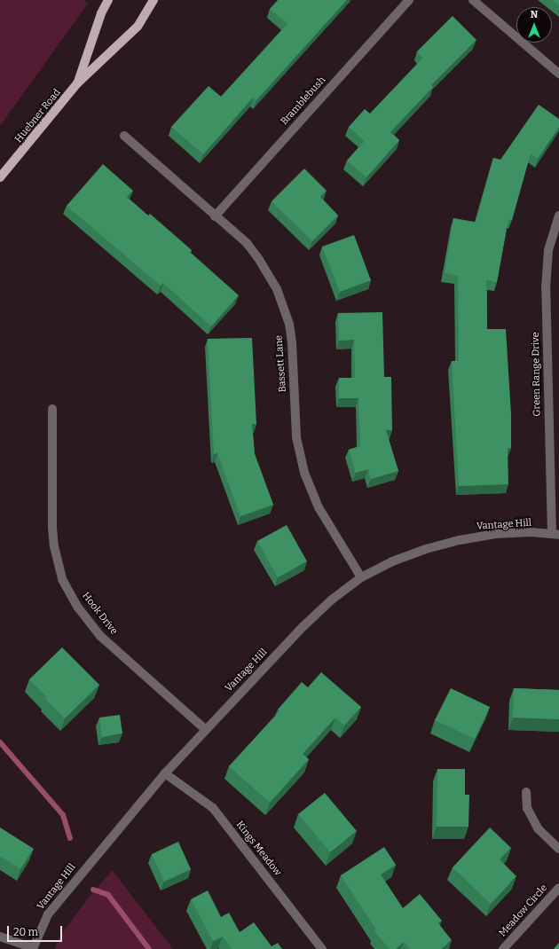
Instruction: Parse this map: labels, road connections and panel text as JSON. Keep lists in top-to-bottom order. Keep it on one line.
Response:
{"streets":{"main road":["Huebner Road"],"street":["Bramblebush","Bassett Lane","Green Range Drive","Vantage Hill","Hook Drive","Kings Meadow","Meadow Circle"]},"crossings":[["Bramblebush","Bassett Lane"],["Bassett Lane","Vantage Hill"],["Green Range Drive","Vantage Hill"],["Vantage Hill","Hook Drive"],["Vantage Hill","Kings Meadow"]],"scale_bar":"20 m","north":"top"}
